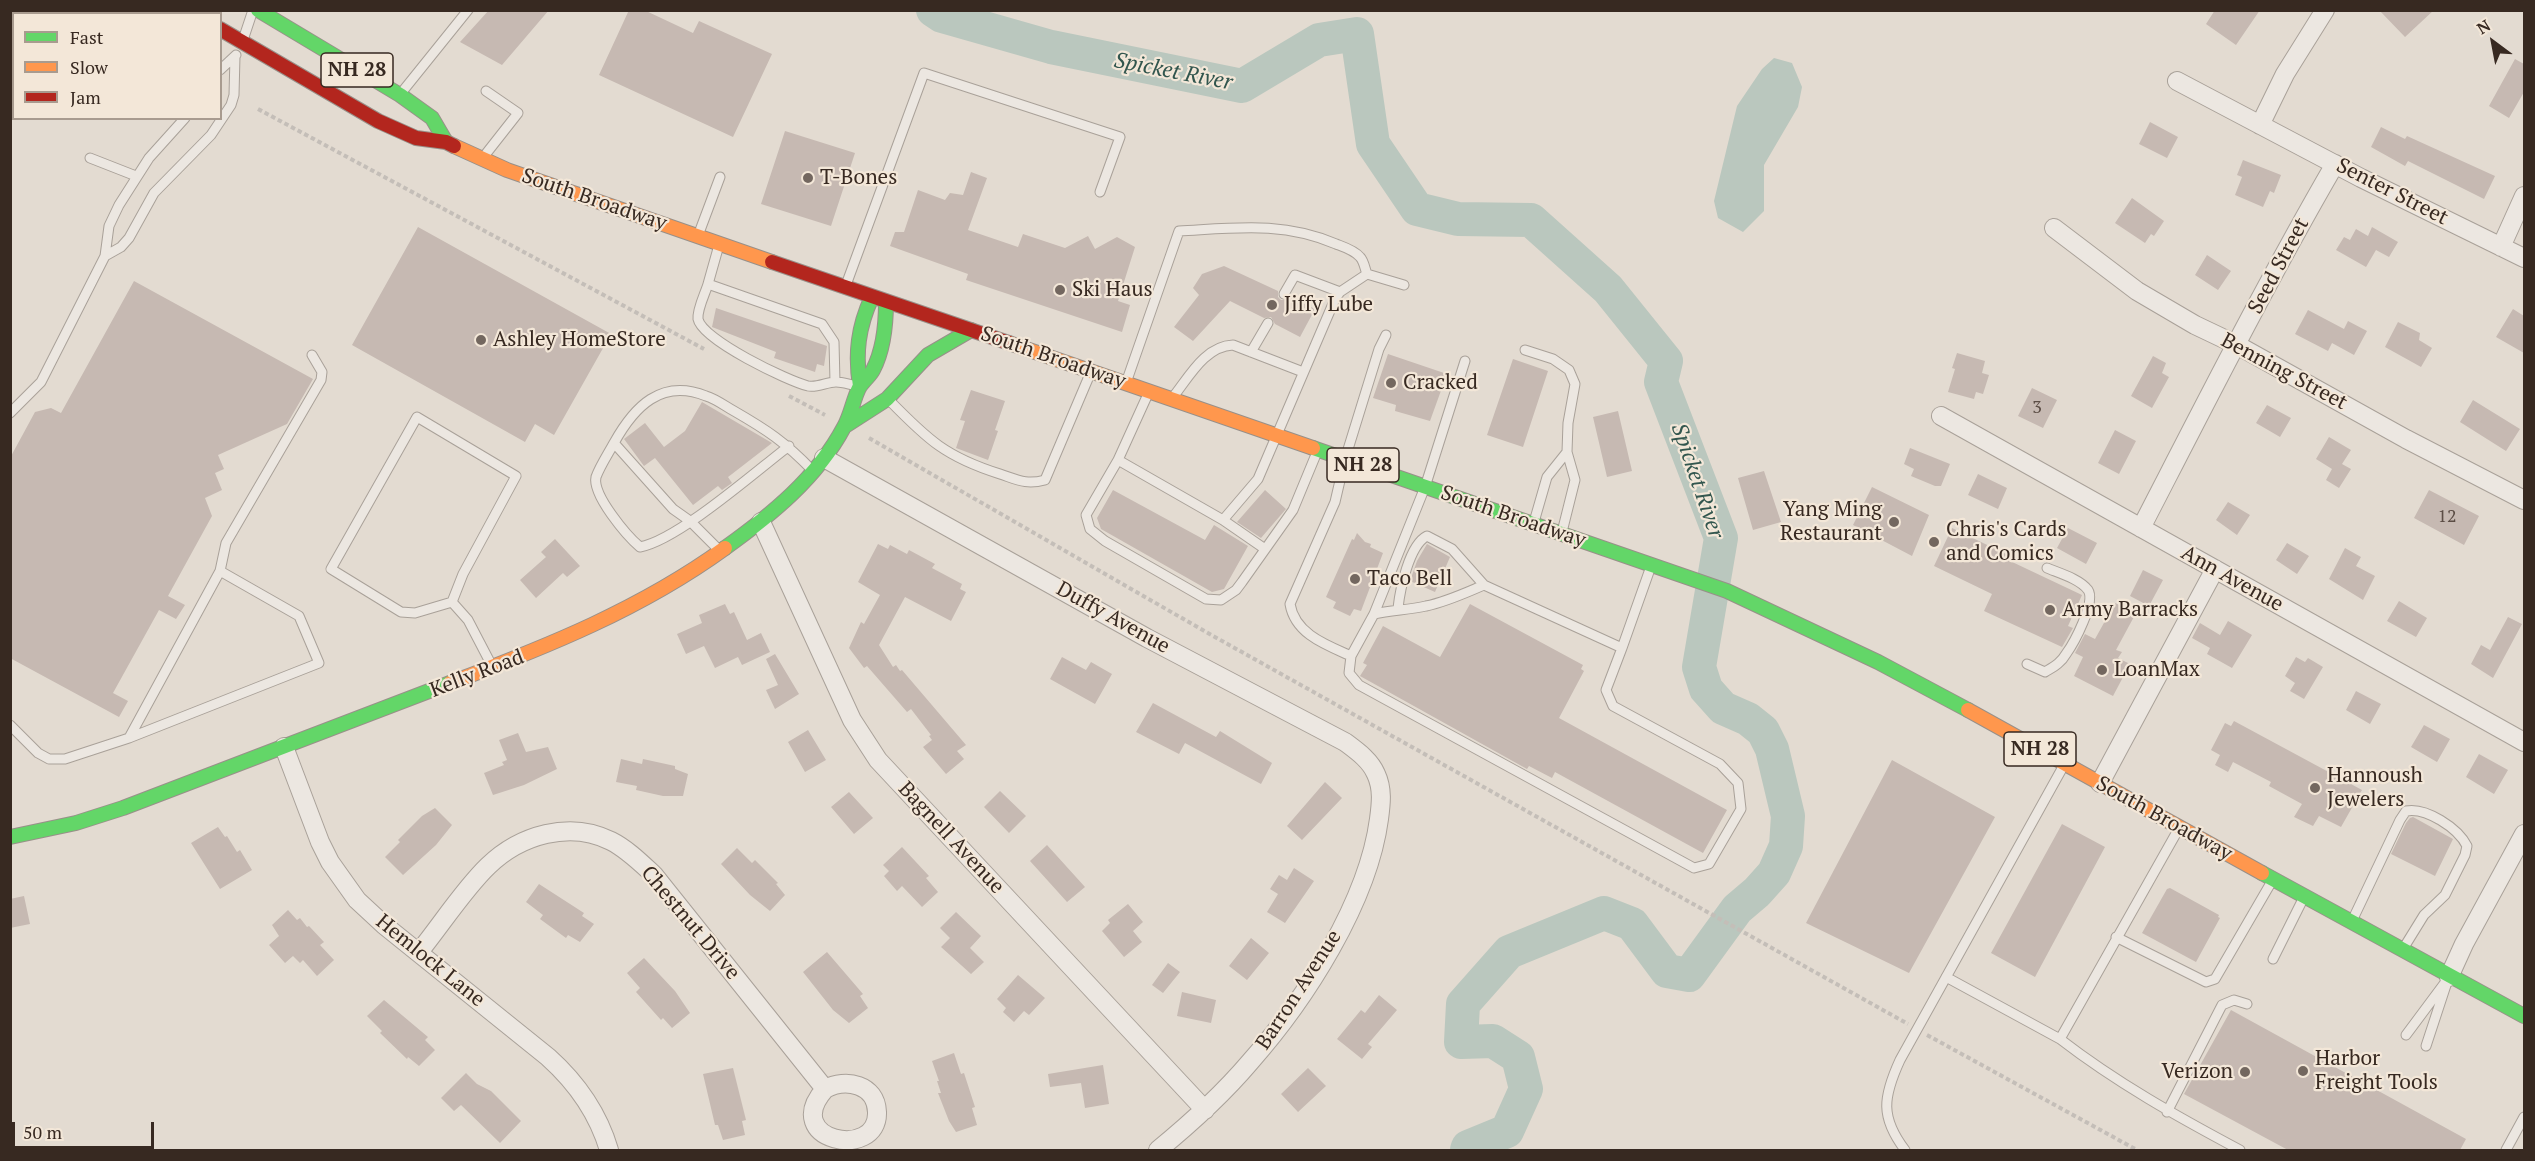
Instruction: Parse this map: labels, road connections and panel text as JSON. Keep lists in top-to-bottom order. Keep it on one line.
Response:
{"streets":{"main road":["NH 28","South Broadway","Kelly Road"],"street":["Senter Street","Seed Street","Benning Street","Ann Avenue","Duffy Avenue","Bagnell Avenue","Chestnut Drive","Hemlock Lane","Barron Avenue"]},"crossings":[["NH 28","South Broadway"],["Senter Street","Seed Street"],["South Broadway","Kelly Road"],["Seed Street","Benning Street"],["Seed Street","Ann Avenue"],["Duffy Avenue","Kelly Road"],["Duffy Avenue","Barron Avenue"],["Kelly Road","Bagnell Avenue"],["Kelly Road","Hemlock Lane"],["Bagnell Avenue","Barron Avenue"],["Chestnut Drive","Hemlock Lane"]],"water":["Spicket River"],"places":["T-Bones","Ski Haus","Jiffy Lube","Ashley HomeStore","Cracked","Yang Ming Restaurant","Chris's Cards and Comics","Taco Bell","Army Barracks","LoanMax","Hannoush Jewelers","Harbor Freight Tools","Verizon"],"house_numbers":["3","12"],"legend":["Fast","Slow","Jam"],"scale_bar":"50 m","north":"top left"}
